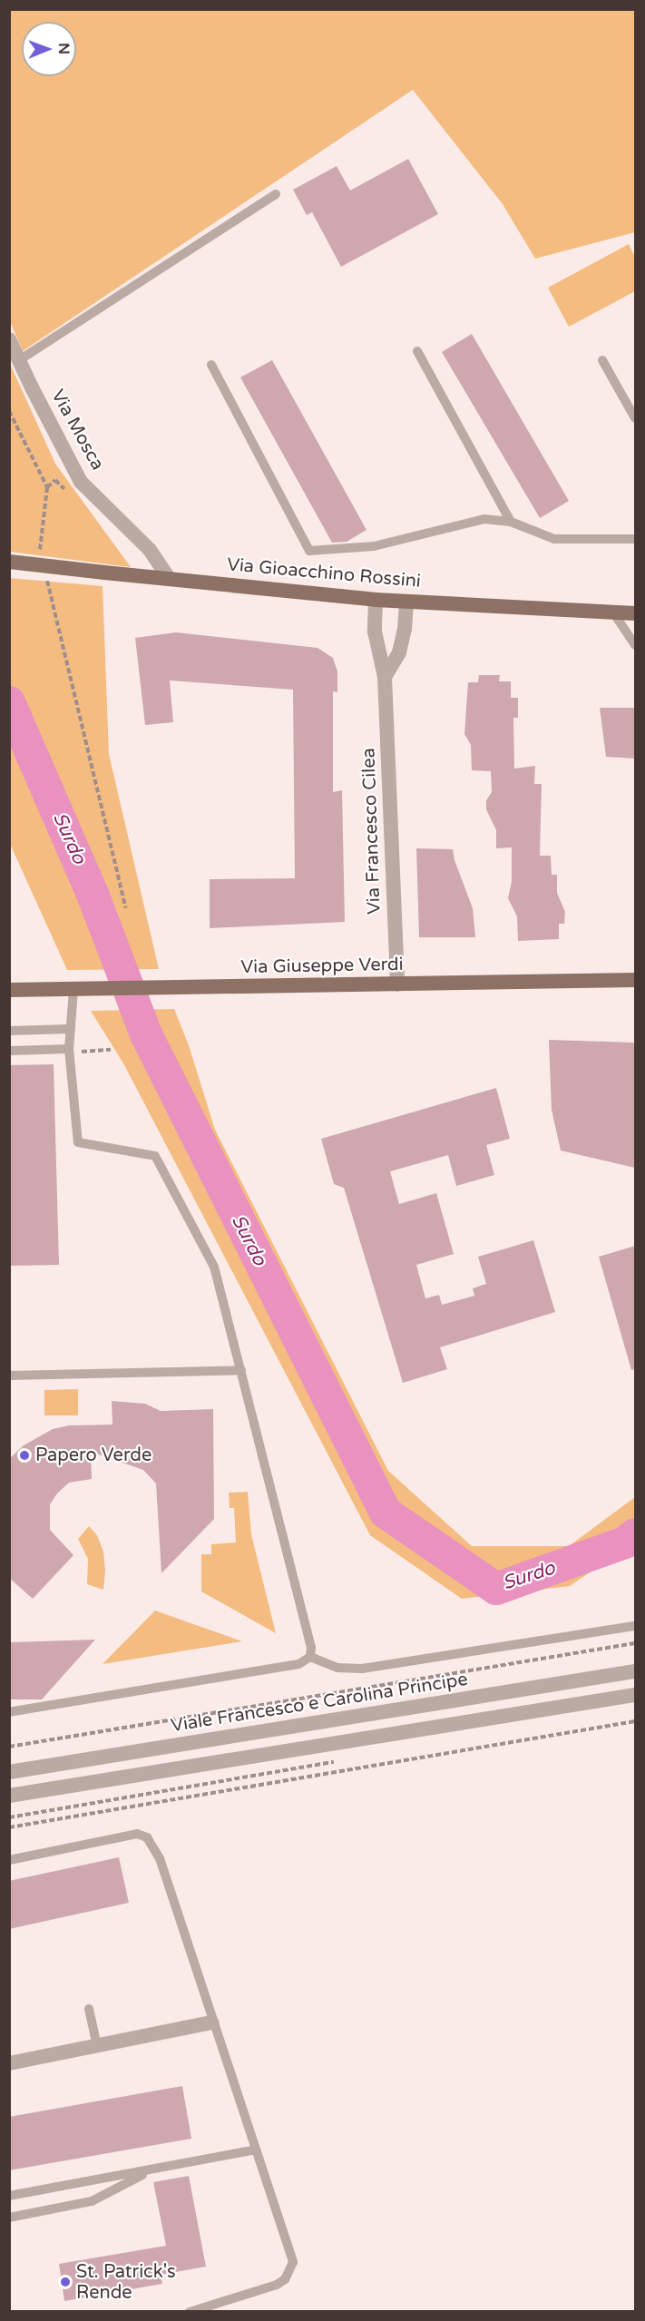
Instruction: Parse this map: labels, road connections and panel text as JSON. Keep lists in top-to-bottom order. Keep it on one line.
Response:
{"streets":{"main road":["Via Gioacchino Rossini","Via Giuseppe Verdi"],"street":["Via Mosca","Via Francesco Cilea","Viale Francesco e Carolina Principe"]},"crossings":[["Via Mosca","Via Gioacchino Rossini"],["Via Gioacchino Rossini","Via Francesco Cilea"],["Via Francesco Cilea","Via Giuseppe Verdi"]],"water":["Surdo"],"places":["Papero Verde","St. Patrick's Rende"],"north":"right"}
